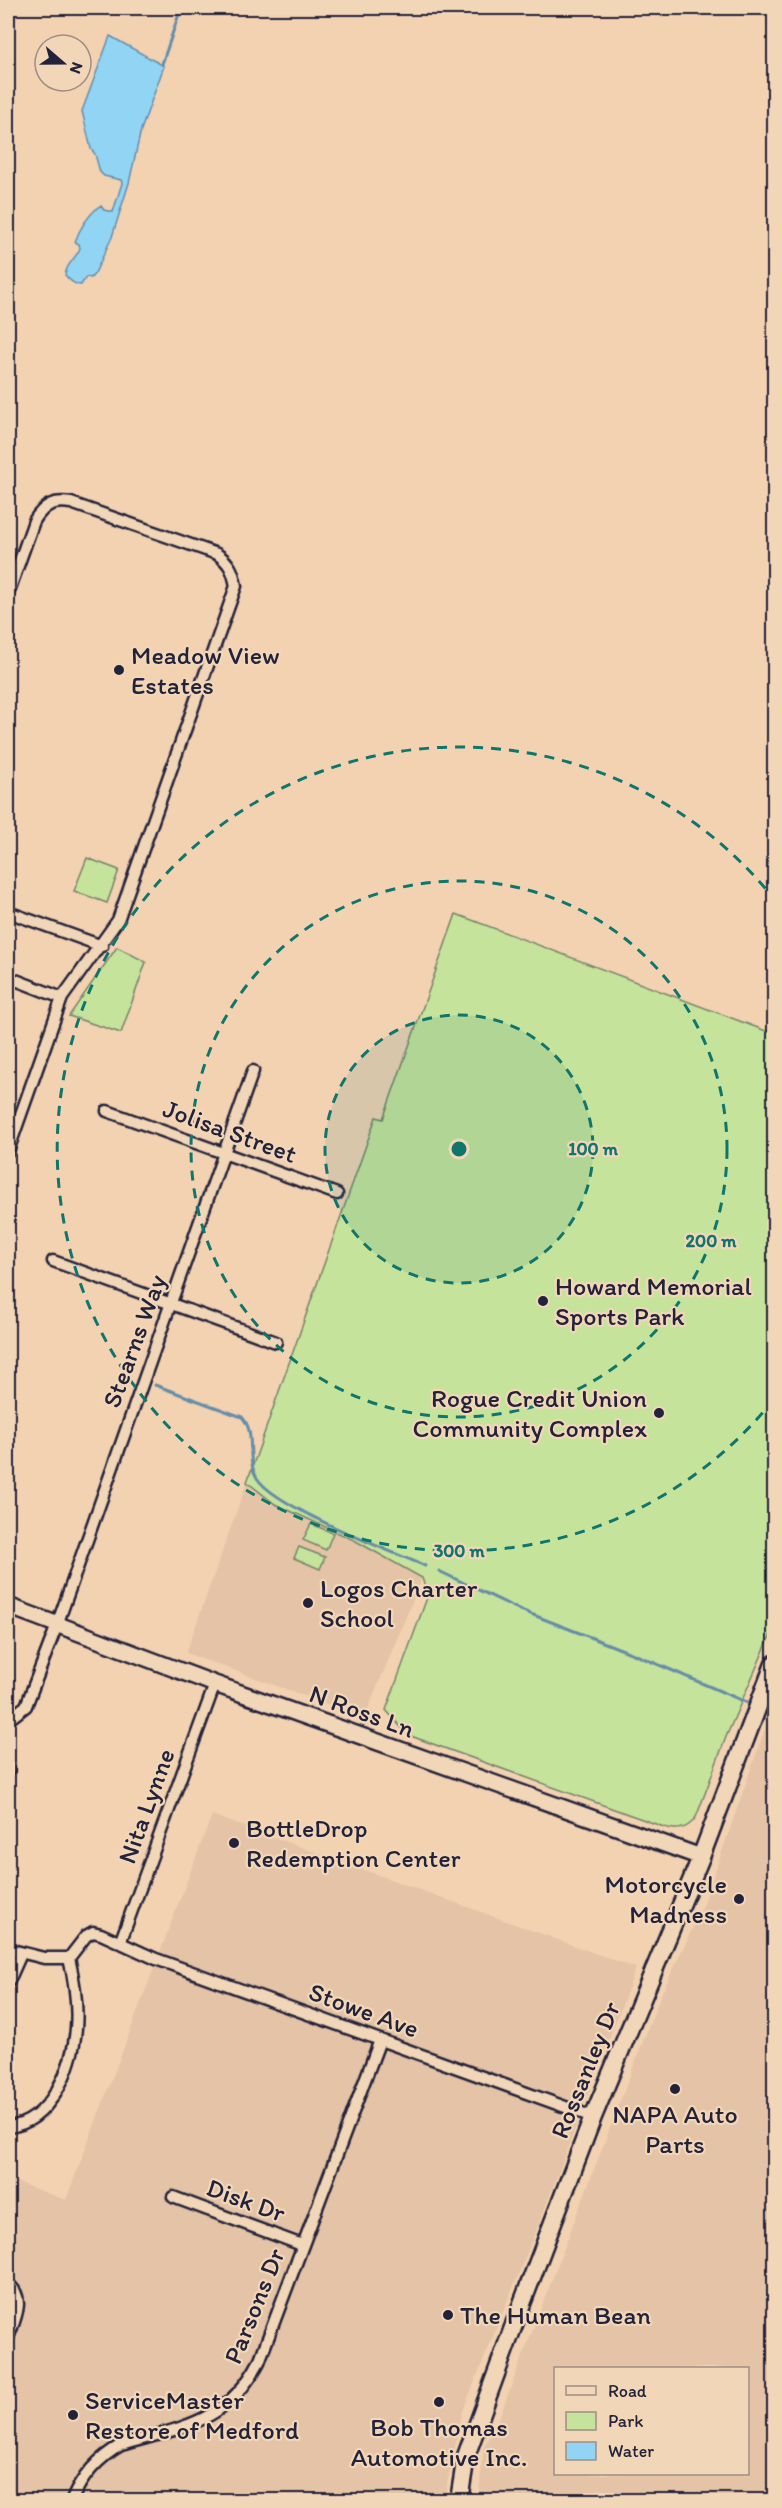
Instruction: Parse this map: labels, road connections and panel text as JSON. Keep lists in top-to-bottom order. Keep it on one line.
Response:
{"streets":{"main road":["N Ross Ln","Rossanley Dr"],"street":["Jolisa Street","Stearns Way","Nita Lynne","Stowe Ave","Disk Dr","Parsons Dr"]},"crossings":[["Jolisa Street","Stearns Way"],["Stearns Way","N Ross Ln"],["N Ross Ln","Nita Lynne"],["N Ross Ln","Rossanley Dr"],["Nita Lynne","Stowe Ave"],["Stowe Ave","Rossanley Dr"],["Stowe Ave","Parsons Dr"],["Disk Dr","Parsons Dr"]],"places":["Meadow View Estates","Howard Memorial Sports Park","Rogue Credit Union Community Complex","Logos Charter School","BottleDrop Redemption Center","Motorcycle Madness","NAPA Auto Parts","The Human Bean","Bob Thomas Automotive Inc.","ServiceMaster Restore of Medford"],"legend":["Road","Park","Water"],"north":"right","rings":["100 m","200 m","300 m"]}
